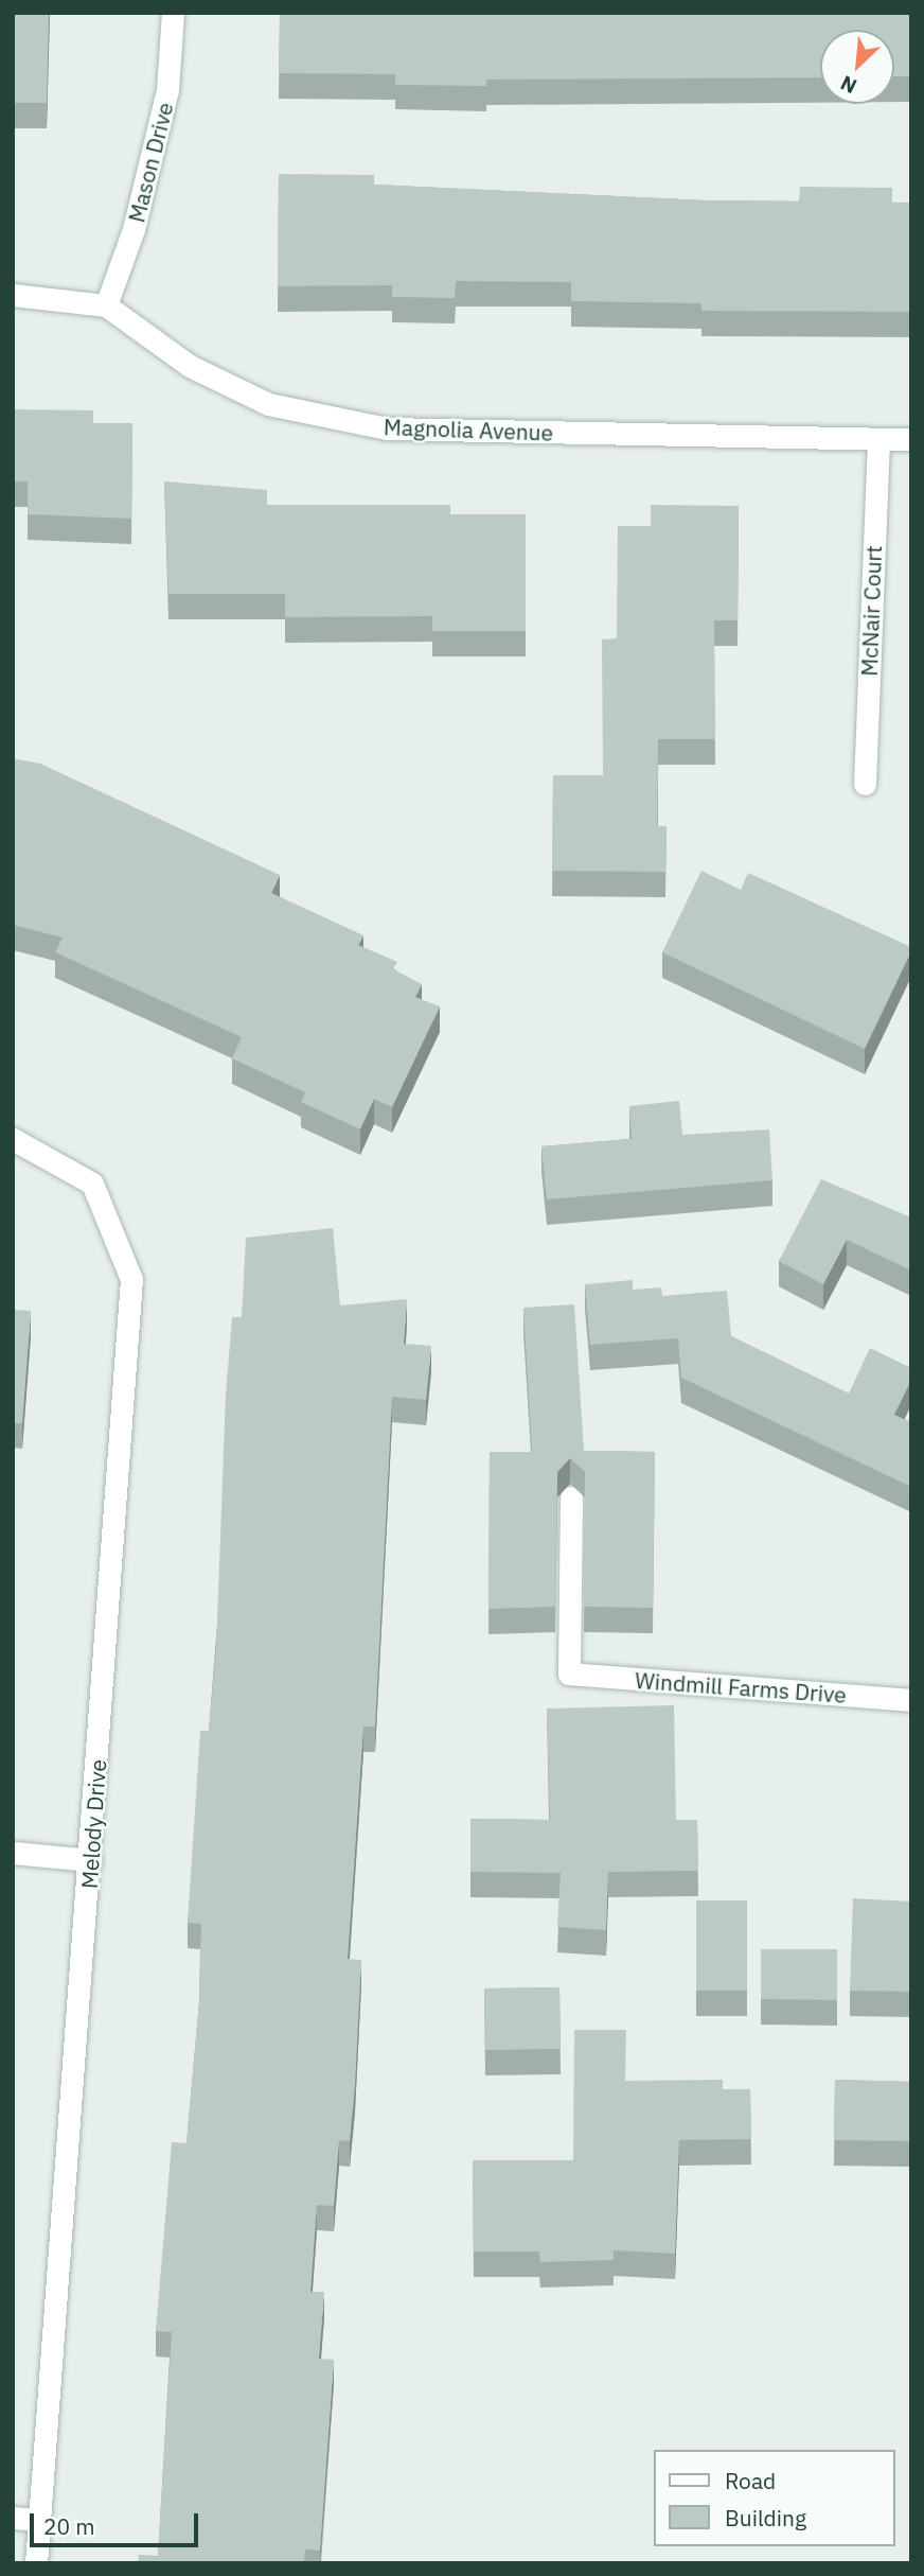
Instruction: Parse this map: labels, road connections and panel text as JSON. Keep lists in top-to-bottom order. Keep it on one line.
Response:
{"streets":{"street":["Mason Drive","Magnolia Avenue","McNair Court","Windmill Farms Drive","Melody Drive"]},"crossings":[["Mason Drive","Magnolia Avenue"],["Magnolia Avenue","McNair Court"]],"legend":["Road","Building"],"scale_bar":"20 m","north":"bottom left"}
